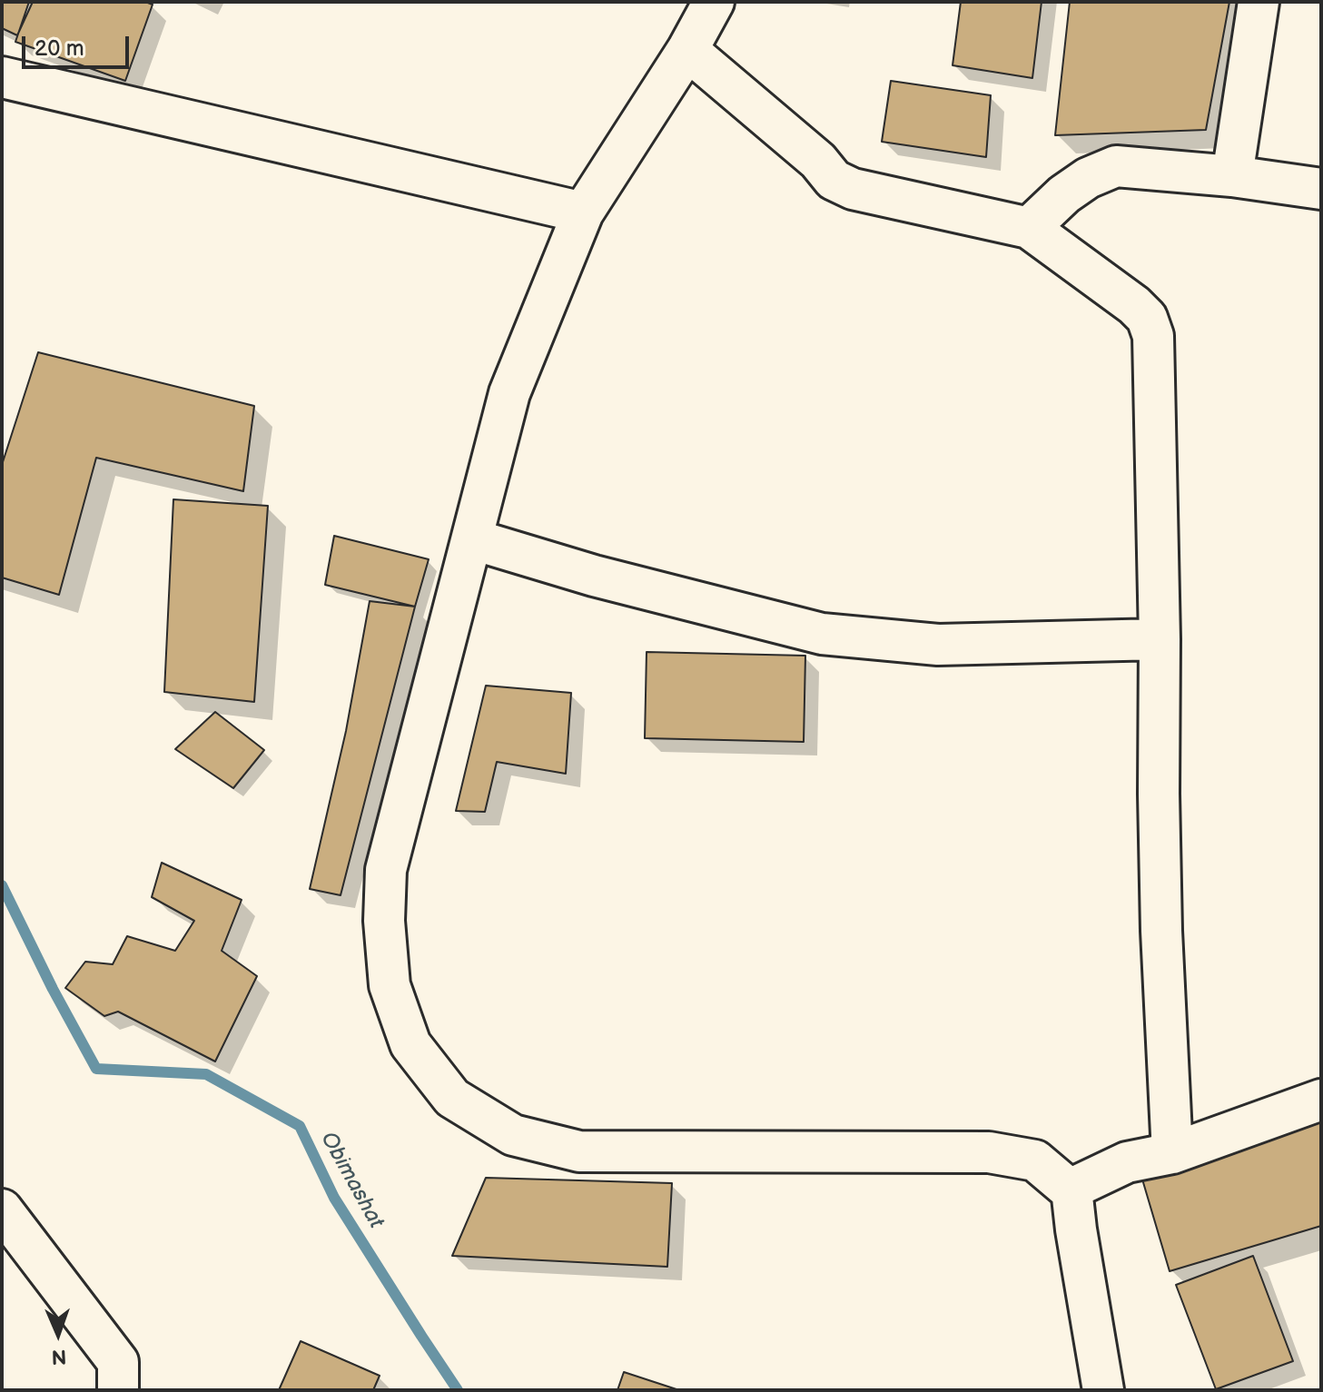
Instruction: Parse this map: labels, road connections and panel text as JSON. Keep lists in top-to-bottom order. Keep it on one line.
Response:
{"water":["Obimashat"],"scale_bar":"20 m","north":"bottom"}
